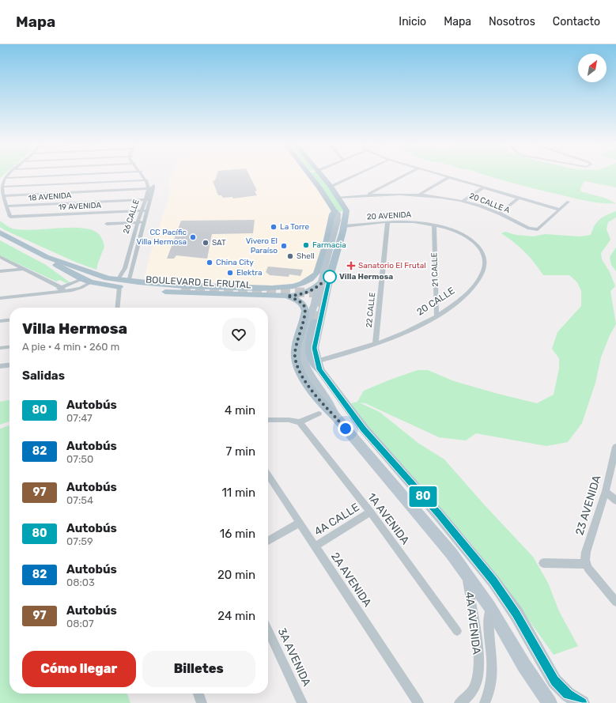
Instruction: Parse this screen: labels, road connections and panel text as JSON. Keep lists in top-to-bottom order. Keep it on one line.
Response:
{"streets":{"main road":["BOULEVARD EL FRUTAL"],"street":["18 AVENIDA","20 CALLE A","19 AVENIDA","20 AVENIDA","26 CALLE","21 CALLE","20 CALLE","22 CALLE","23 AVENIDA","1A AVENIDA","4A CALLE","2A AVENIDA","4A AVENIDA","3A AVENIDA"]},"crossings":[["18 AVENIDA","19 AVENIDA"],["18 AVENIDA","26 CALLE"],["19 AVENIDA","26 CALLE"],["20 AVENIDA","21 CALLE"],["20 AVENIDA","20 CALLE"],["20 AVENIDA","22 CALLE"],["26 CALLE","BOULEVARD EL FRUTAL"],["21 CALLE","20 CALLE"],["20 CALLE","22 CALLE"],["1A AVENIDA","4A CALLE"],["4A CALLE","2A AVENIDA"]],"places":{"other":["La Torre","CC Pacífic Villa Hermosa","SAT","Farmacia","Vivero El Paraíso","Shell","China City","Elektra","Villa Hermosa"],"health":["Sanatorio El Frutal"]},"lines":["bus line 80"],"north":"top right","page":{"header":"Mapa","nav":["Inicio","Mapa","Nosotros","Contacto"],"on_map":"80","heading":[["Villa Hermosa","A pie · 4 min · 260 m"],"Salidas"],"list":[{"mark":"80","name":"Autobús","note":"07:47","value":"4 min"},{"mark":"82","name":"Autobús","note":"07:50","value":"7 min"},{"mark":"97","name":"Autobús","note":"07:54","value":"11 min"},{"mark":"80","name":"Autobús","note":"07:59","value":"16 min"},{"mark":"82","name":"Autobús","note":"08:03","value":"20 min"},{"mark":"97","name":"Autobús","note":"08:07","value":"24 min"}],"buttons":["Cómo llegar","Billetes"]}}
